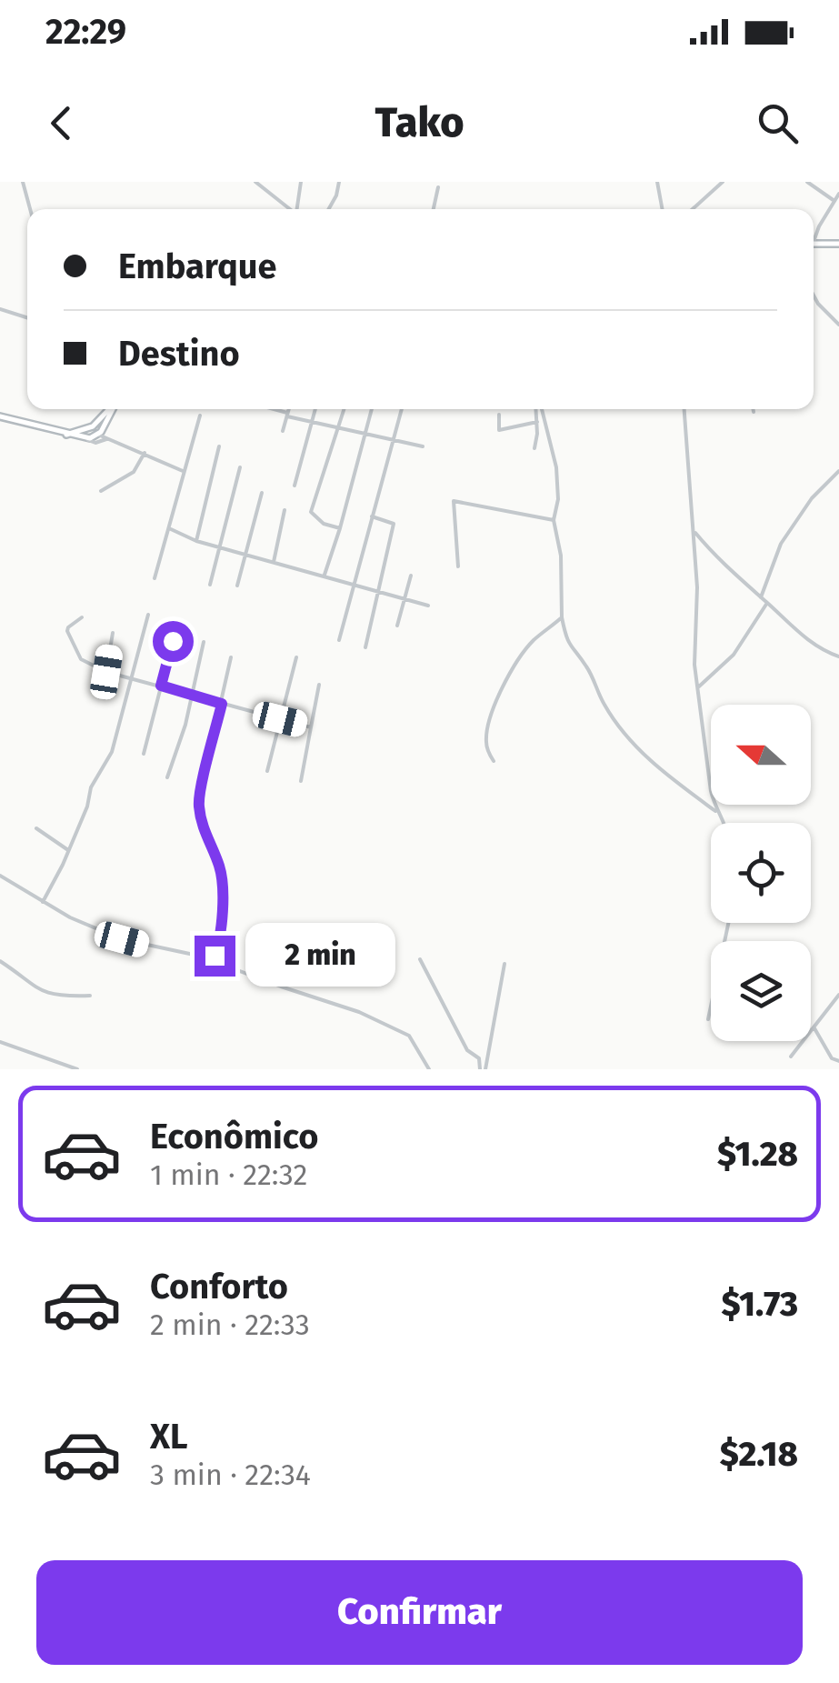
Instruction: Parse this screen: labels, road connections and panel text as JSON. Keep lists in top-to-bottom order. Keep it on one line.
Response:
{"north":"left","page":{"status":"22:29","header":"Tako","banner":["Embarque","Destino"],"bubble":"2 min","list":[{"name":"Econômico","note":"1 min · 22:32","value":"$1.28"},{"name":"Conforto","note":"2 min · 22:33","value":"$1.73"},{"name":"XL","note":"3 min · 22:34","value":"$2.18"}],"buttons":"Confirmar"}}
